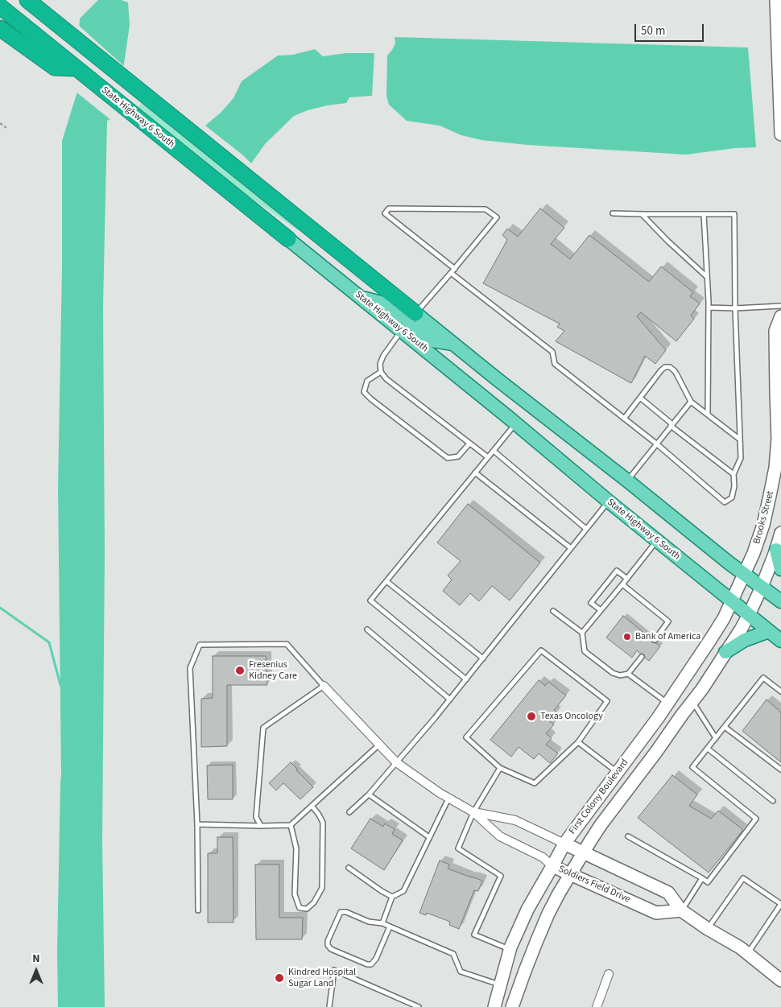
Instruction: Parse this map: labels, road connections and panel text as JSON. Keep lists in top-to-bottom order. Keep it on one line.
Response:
{"streets":{"highway":["State Highway 6 South"],"main road":["Brooks Street","First Colony Boulevard","Soldiers Field Drive"]},"crossings":[["State Highway 6 South","Brooks Street"],["State Highway 6 South","First Colony Boulevard"],["Brooks Street","First Colony Boulevard"],["First Colony Boulevard","Soldiers Field Drive"]],"places":["Bank of America","Fresenius Kidney Care","Texas Oncology","Kindred Hospital Sugar Land"],"scale_bar":"50 m","north":"top"}
